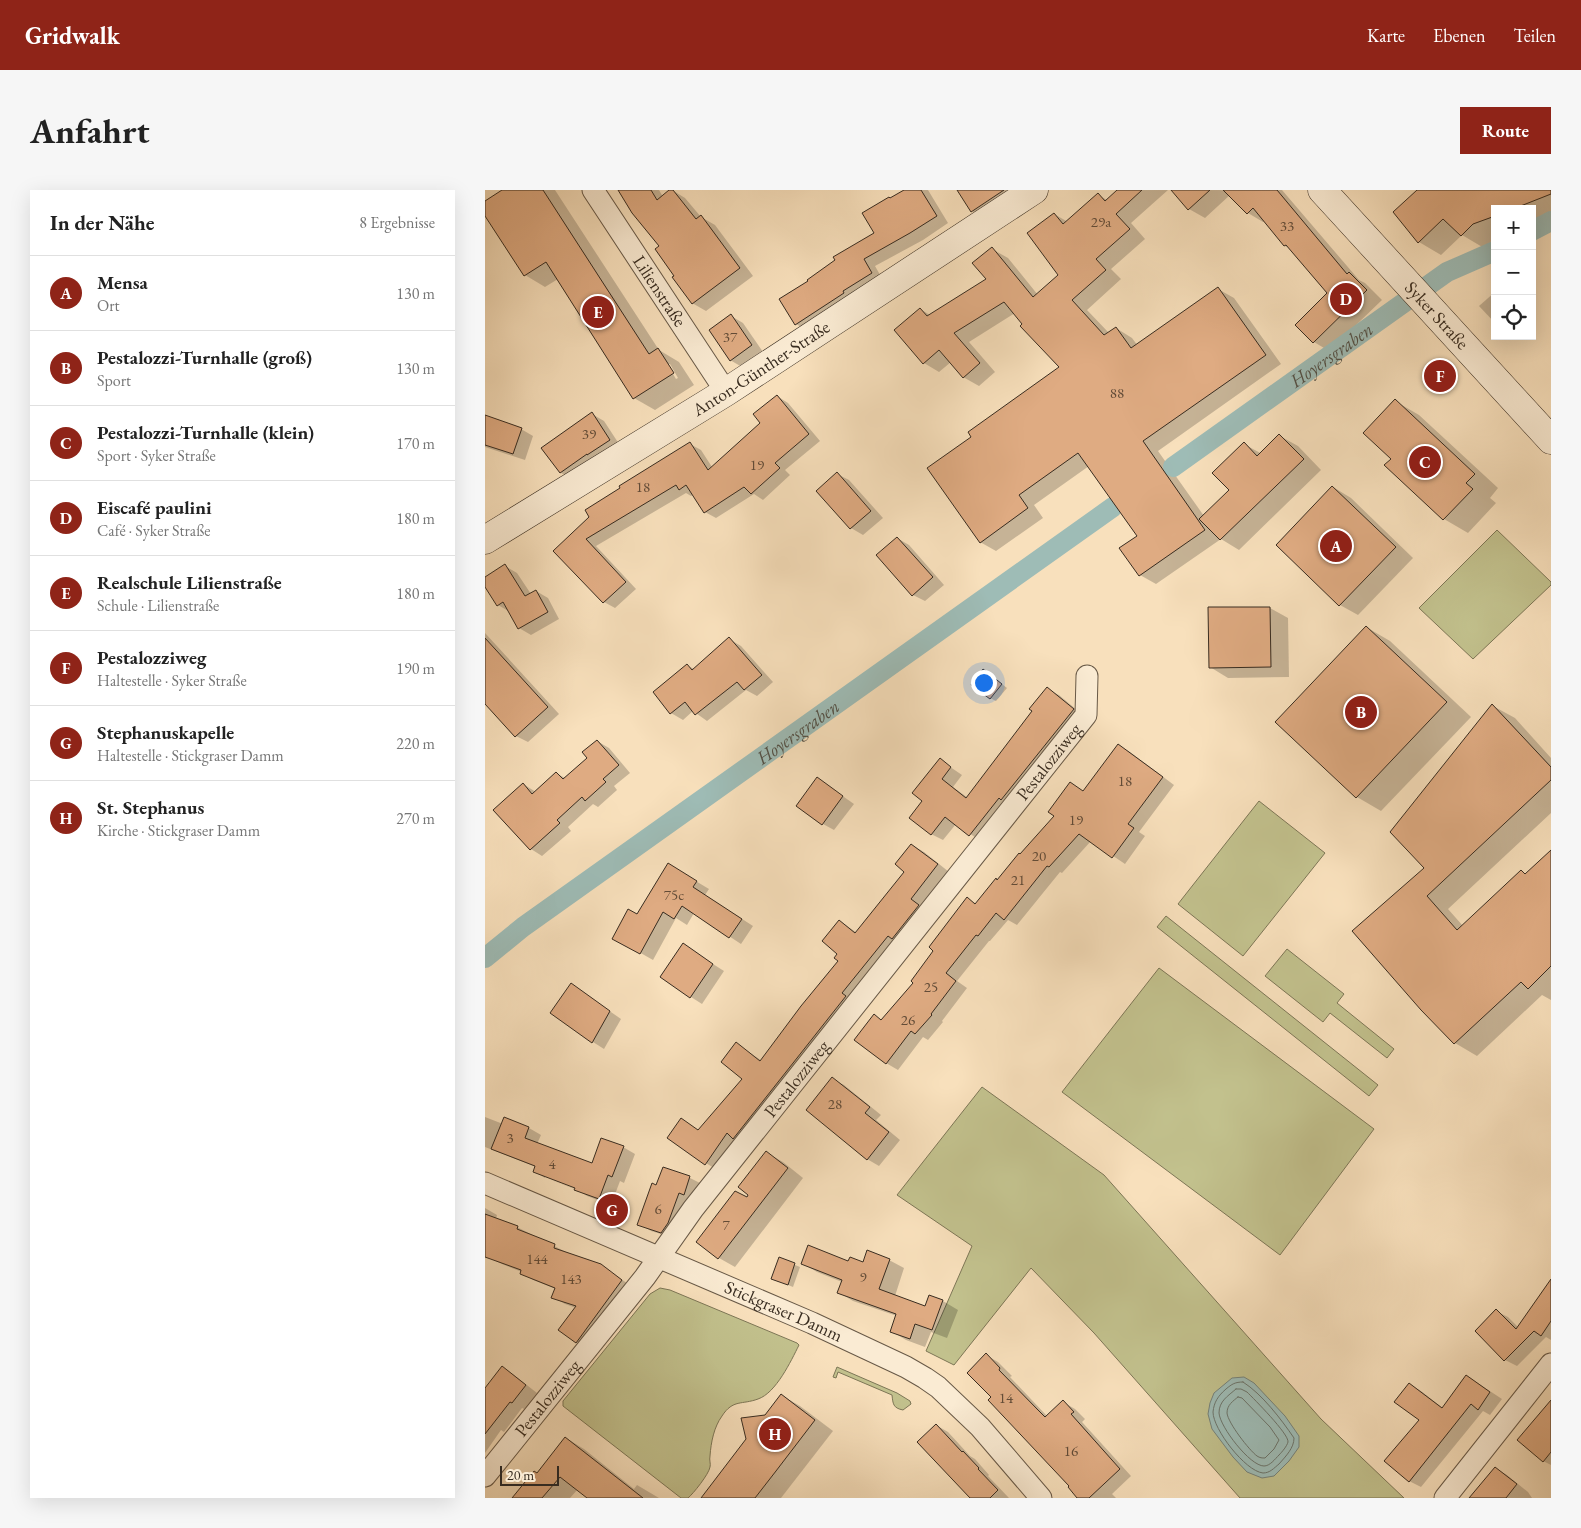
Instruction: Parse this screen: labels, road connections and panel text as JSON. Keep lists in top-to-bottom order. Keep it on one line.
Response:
{"streets":{"main road":["Syker Straße","Anton-Günther-Straße"],"street":["Lilienstraße","Pestalozziweg","Stickgraser Damm"]},"crossings":[["Lilienstraße","Anton-Günther-Straße"],["Pestalozziweg","Stickgraser Damm"]],"water":["Hoyersgraben"],"house_numbers":["29a","33","37","88","39","19","18","18","19","20","21","75c","25","26","28","3","4","6","7","144","9","143","14","16"],"scale_bar":"20 m","page":{"header":"Gridwalk","nav":["Karte","Ebenen","Teilen"],"buttons":"Route","title":"Anfahrt","heading":["In der Nähe","8 Ergebnisse"],"map_buttons":["+","−"],"list":[{"mark":"A","name":"Mensa","note":"Ort","value":"130 m"},{"mark":"B","name":"Pestalozzi-Turnhalle (groß)","note":"Sport","value":"130 m"},{"mark":"C","name":"Pestalozzi-Turnhalle (klein)","note":"Sport · Syker Straße","value":"170 m"},{"mark":"D","name":"Eiscafé paulini","note":"Café · Syker Straße","value":"180 m"},{"mark":"E","name":"Realschule Lilienstraße","note":"Schule · Lilienstraße","value":"180 m"},{"mark":"F","name":"Pestalozziweg","note":"Haltestelle · Syker Straße","value":"190 m"},{"mark":"G","name":"Stephanuskapelle","note":"Haltestelle · Stickgraser Damm","value":"220 m"},{"mark":"H","name":"St. Stephanus","note":"Kirche · Stickgraser Damm","value":"270 m"}],"pins":["D","E","F","C","A","B","G","H"],"scale":"20 m"}}
